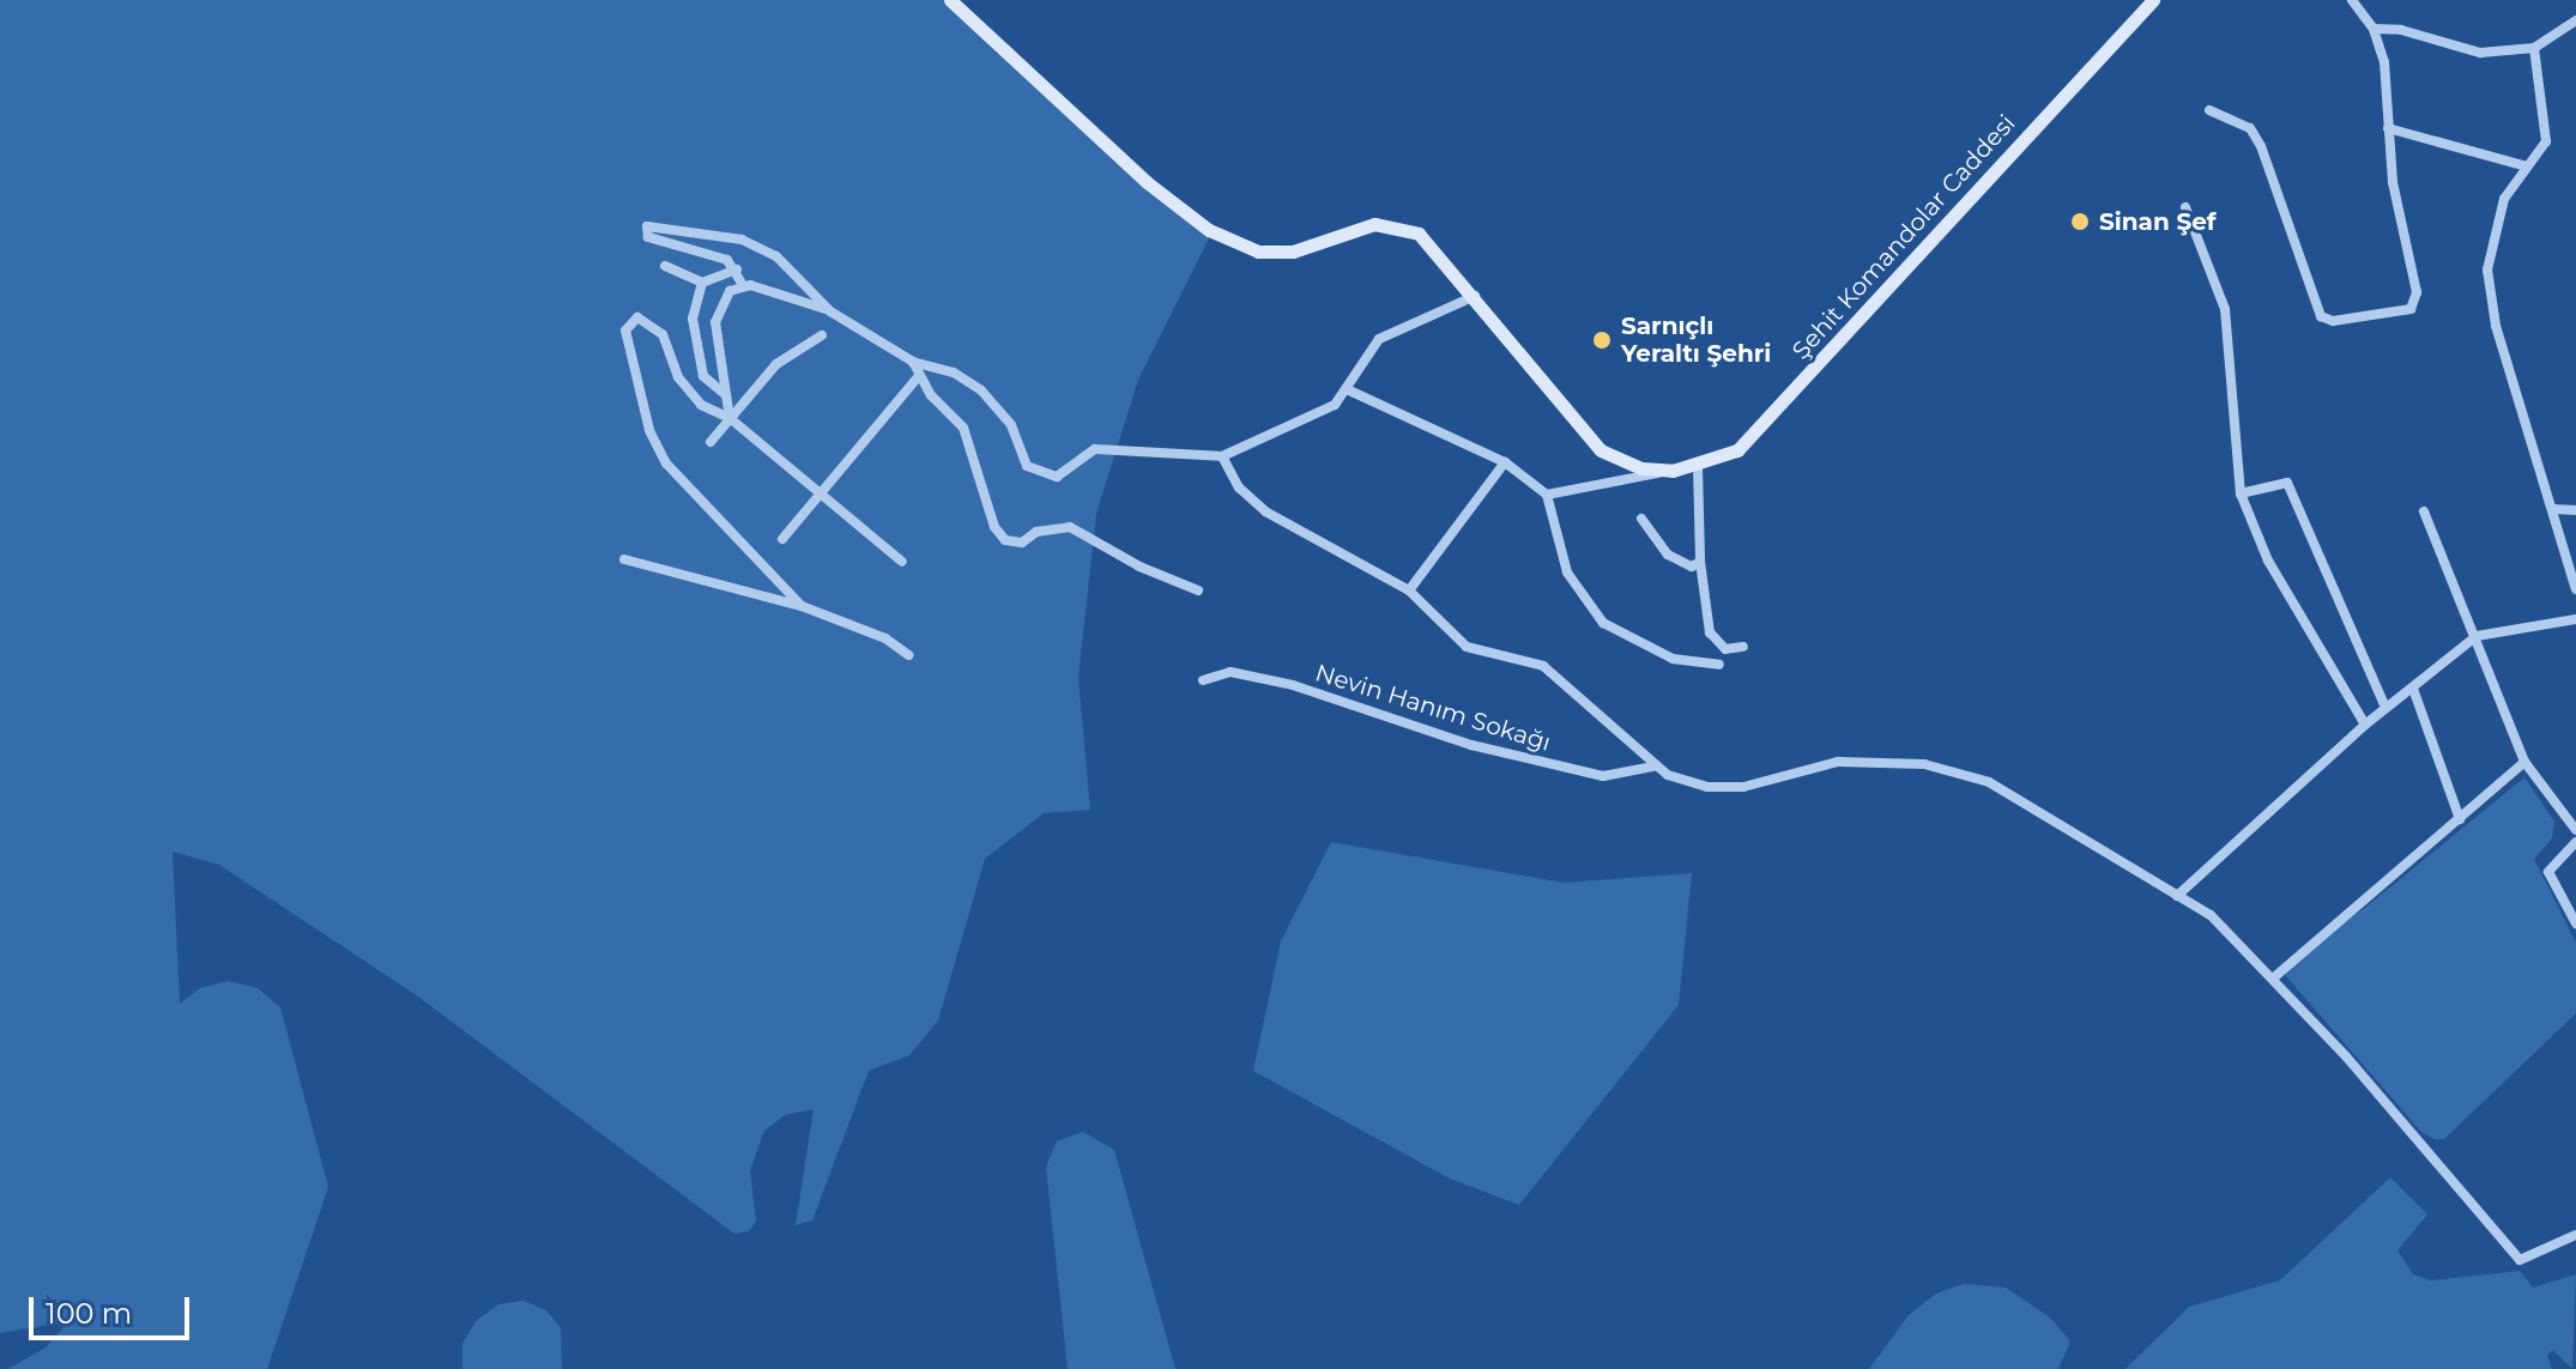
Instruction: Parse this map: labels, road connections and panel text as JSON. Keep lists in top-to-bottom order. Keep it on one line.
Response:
{"streets":{"main road":["Şehit Komandolar Caddesi"],"street":["Nevin Hanım Sokağı"]},"places":["Sinan Şef","Sarnıçlı Yeraltı Şehri"],"scale_bar":"100 m"}
